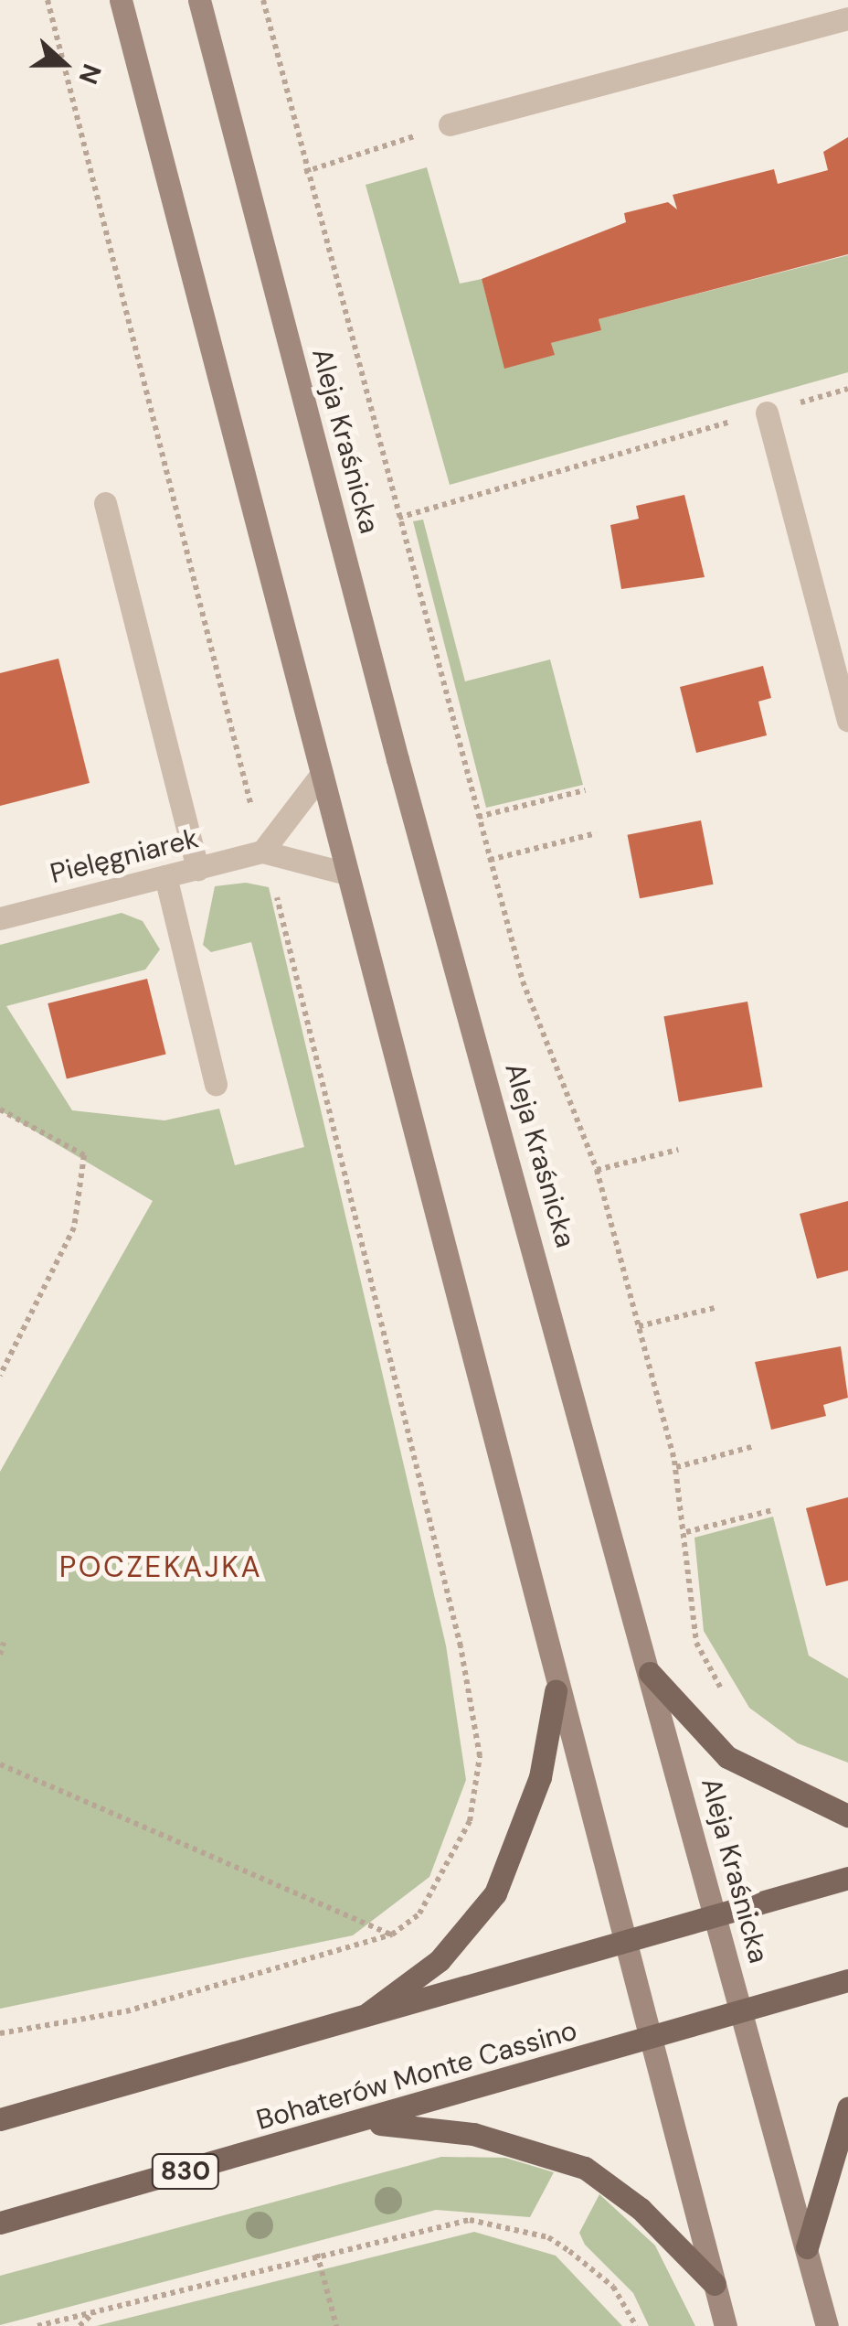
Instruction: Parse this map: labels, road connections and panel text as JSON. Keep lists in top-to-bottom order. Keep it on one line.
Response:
{"streets":{"main road":["Aleja Kraśnicka","Bohaterów Monte Cassino","830"],"street":["Pielęgniarek"]},"crossings":[["Aleja Kraśnicka","Bohaterów Monte Cassino"]],"districts":["POCZEKAJKA"],"north":"right"}
